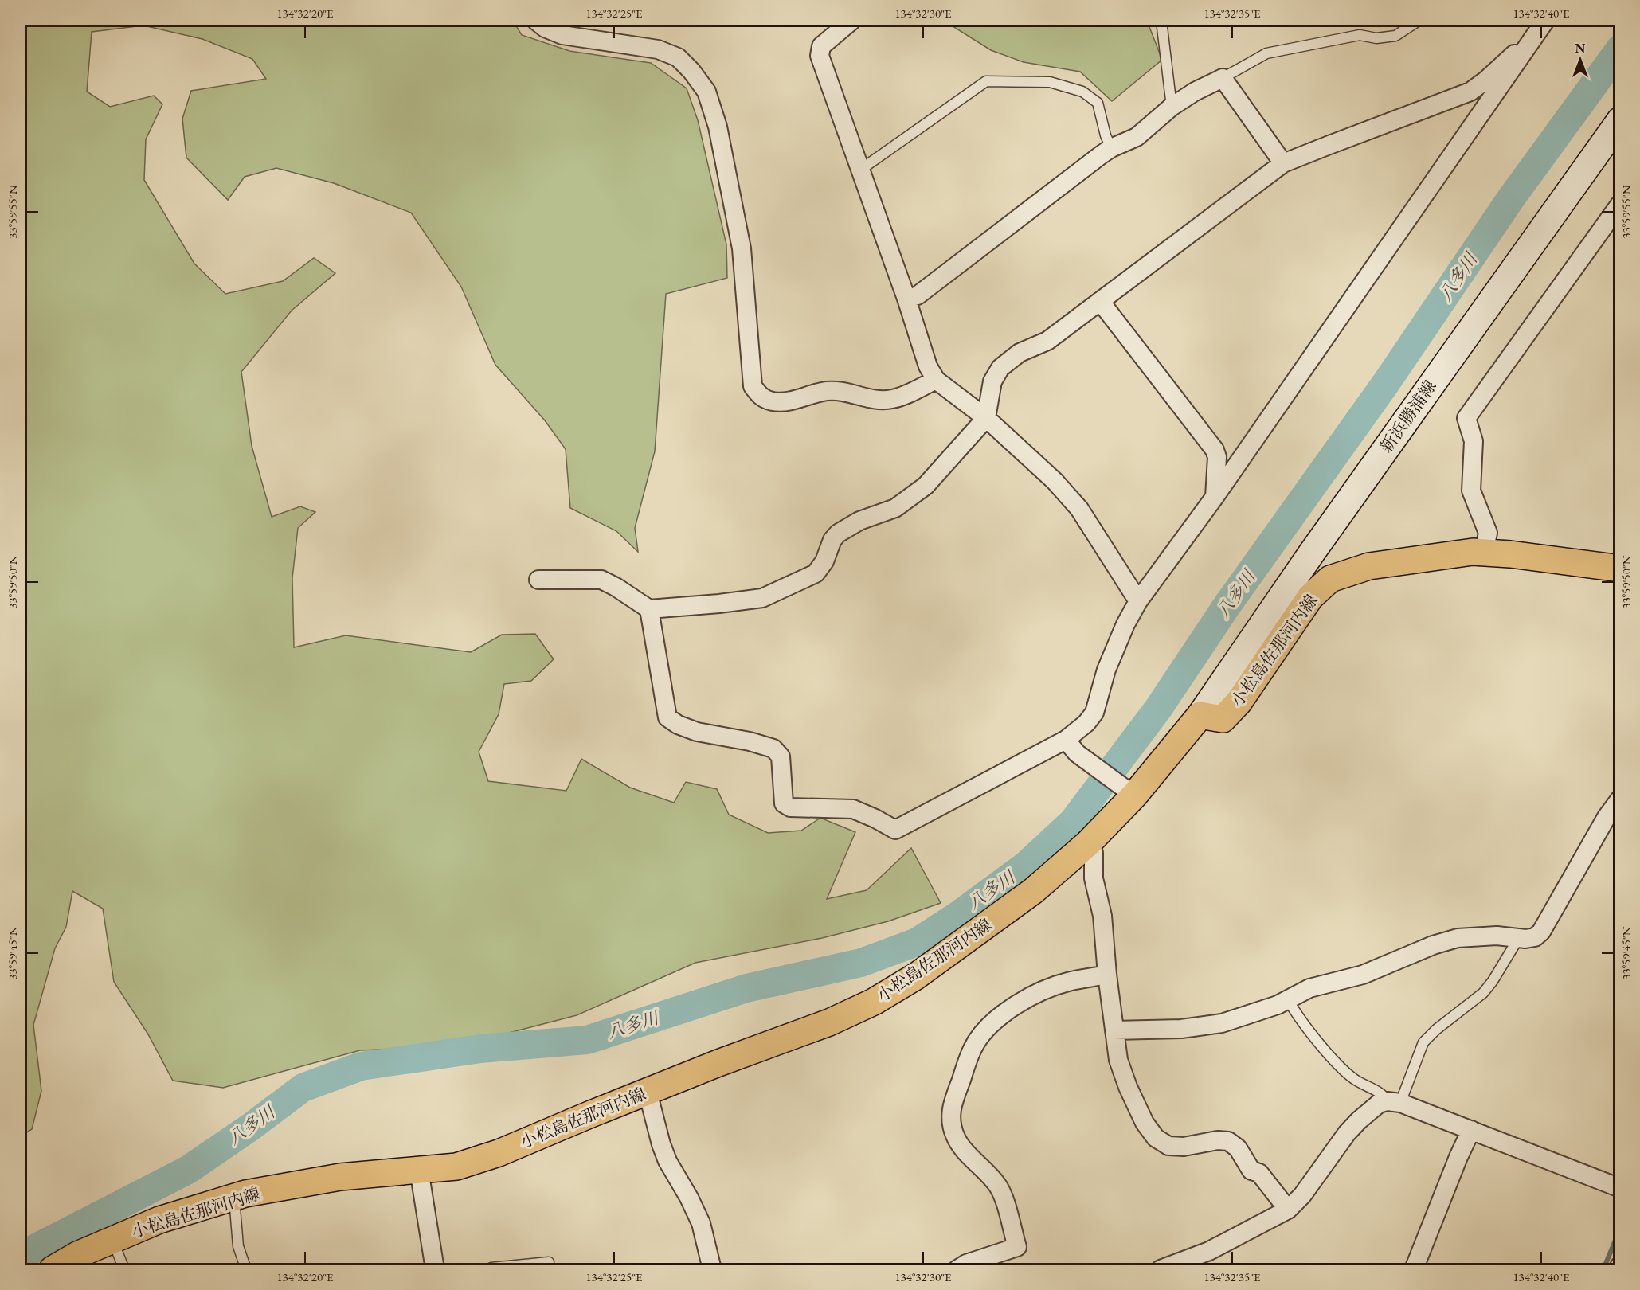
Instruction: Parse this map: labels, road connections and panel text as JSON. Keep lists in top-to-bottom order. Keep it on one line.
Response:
{"streets":{"main road":["新浜勝浦線","小松島佐那河内線"]},"crossings":[["新浜勝浦線","小松島佐那河内線"]],"water":["八多川"],"north":"top","coordinates":["134°32'20\"E","134°32'25\"E","134°32'30\"E","134°32'35\"E","134°32'40\"E","33°59'55\"N","33°59'50\"N","33°59'45\"N"]}
